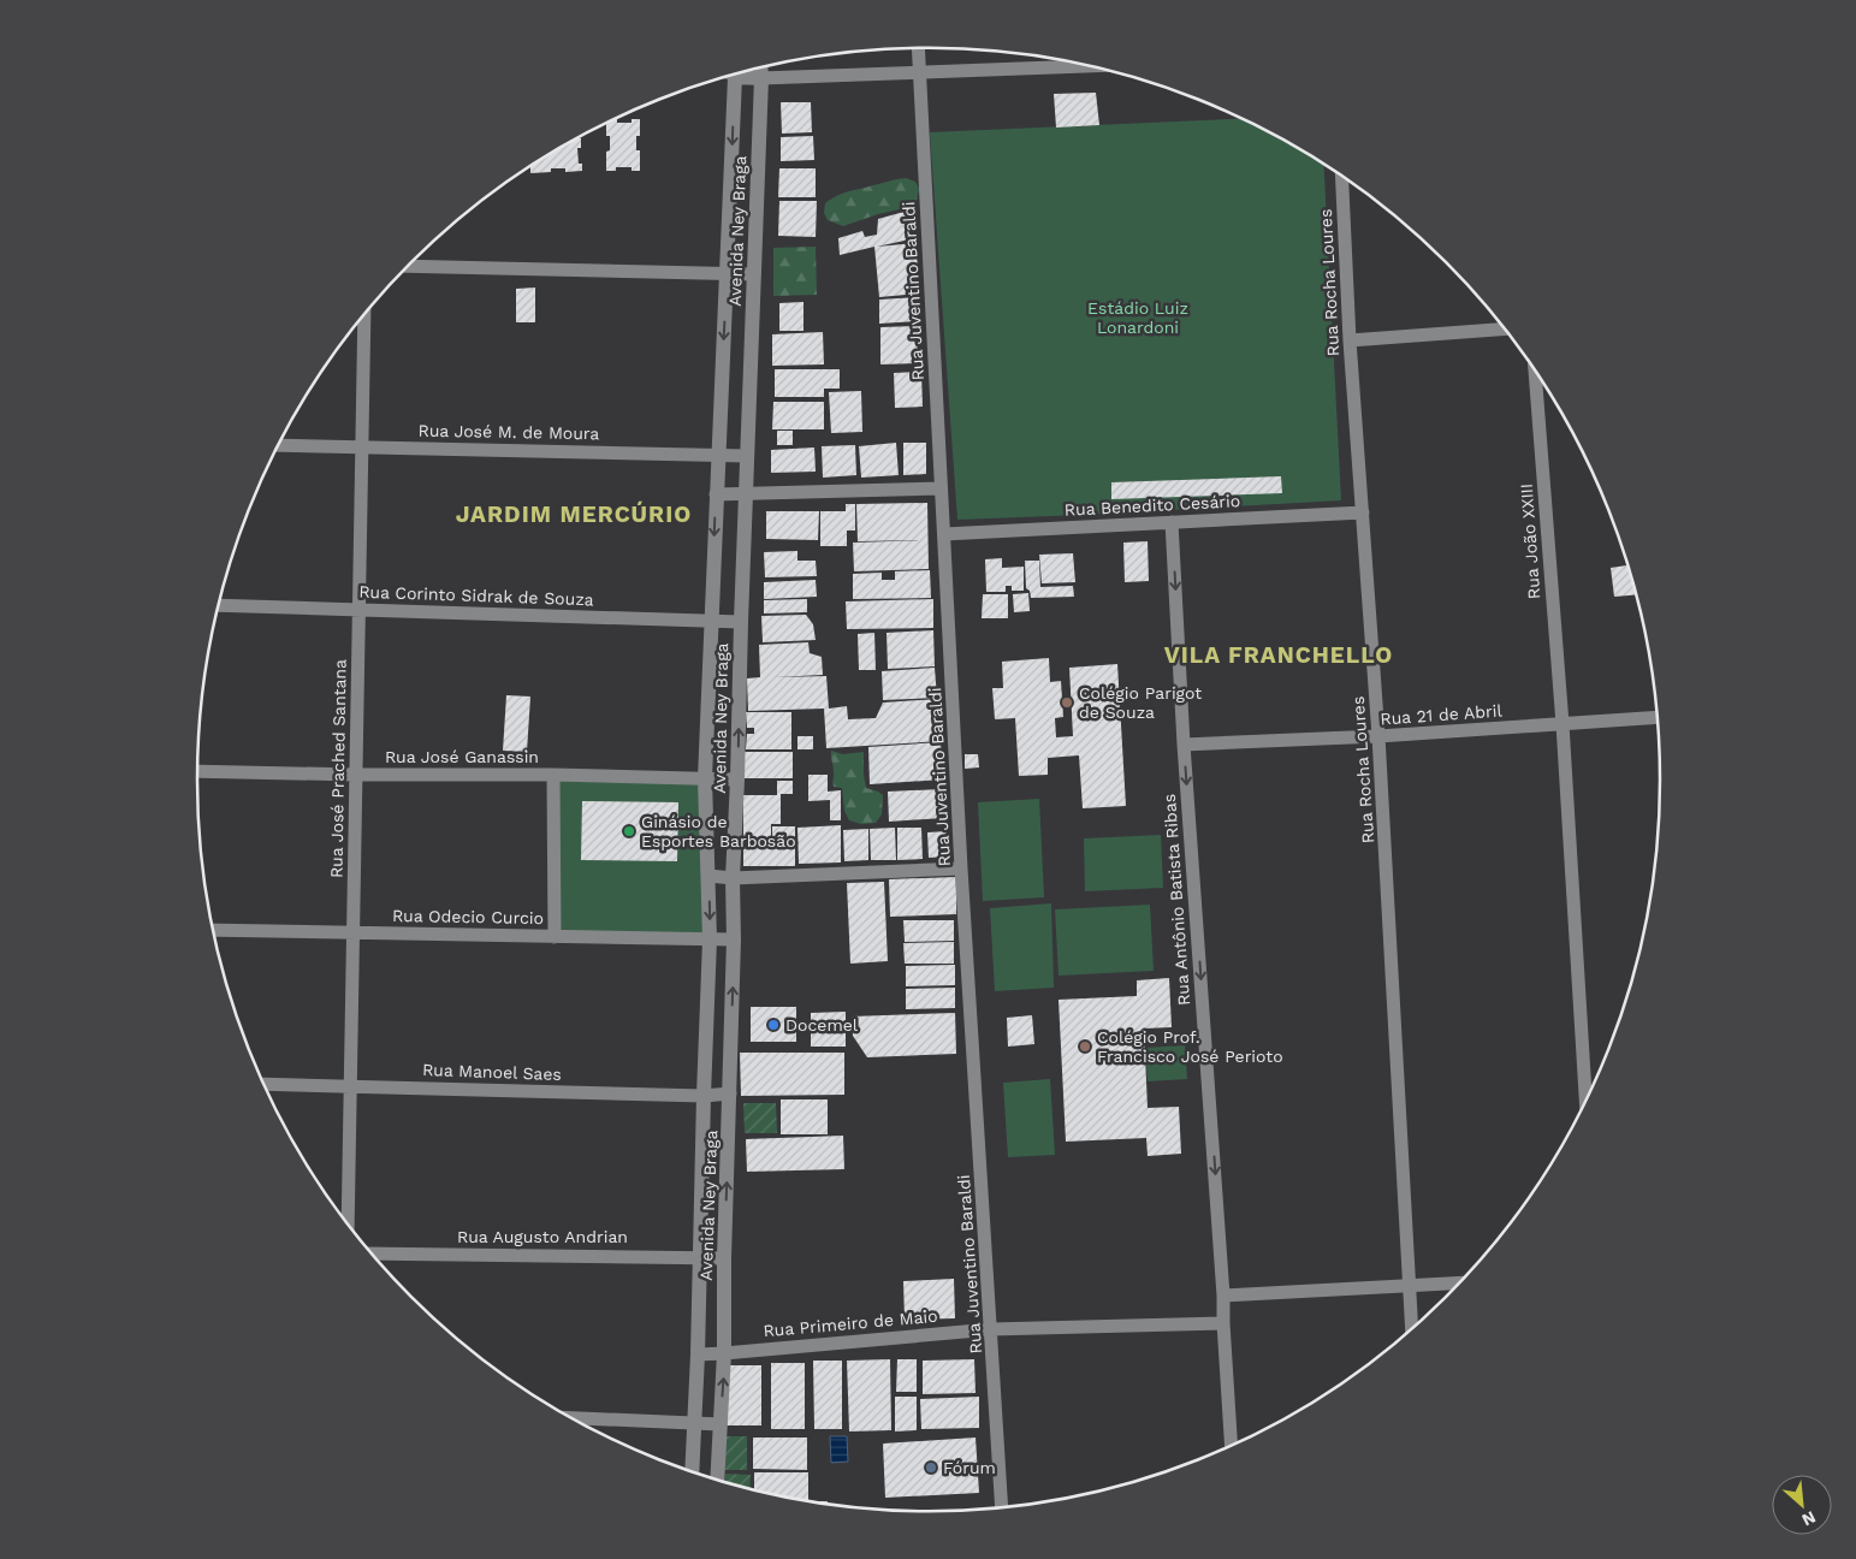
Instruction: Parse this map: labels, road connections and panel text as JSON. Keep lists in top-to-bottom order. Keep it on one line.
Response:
{"streets":{"street":["Avenida Ney Braga","Rua Rocha Loures","Rua Juventino Baraldi","Rua José M. de Moura","Rua Benedito Cesário","Rua João XXIII","Rua Corinto Sidrak de Souza","Rua 21 de Abril","Rua José Ganassin","Rua José Prached Santana","Rua Antônio Batista Ribas","Rua Odecio Curcio","Rua Manoel Saes","Rua Augusto Andrian","Rua Primeiro de Maio"]},"crossings":[["Avenida Ney Braga","Rua José M. de Moura"],["Avenida Ney Braga","Rua Corinto Sidrak de Souza"],["Avenida Ney Braga","Rua José Ganassin"],["Avenida Ney Braga","Rua Odecio Curcio"],["Avenida Ney Braga","Rua Manoel Saes"],["Avenida Ney Braga","Rua Augusto Andrian"],["Avenida Ney Braga","Rua Primeiro de Maio"],["Rua Rocha Loures","Rua Benedito Cesário"],["Rua Rocha Loures","Rua 21 de Abril"],["Rua Juventino Baraldi","Rua Benedito Cesário"],["Rua Juventino Baraldi","Rua Primeiro de Maio"],["Rua José M. de Moura","Rua José Prached Santana"],["Rua Benedito Cesário","Rua Antônio Batista Ribas"],["Rua João XXIII","Rua 21 de Abril"],["Rua Corinto Sidrak de Souza","Rua José Prached Santana"],["Rua 21 de Abril","Rua Antônio Batista Ribas"],["Rua José Ganassin","Rua José Prached Santana"],["Rua José Prached Santana","Rua Odecio Curcio"],["Rua José Prached Santana","Rua Manoel Saes"],["Rua Antônio Batista Ribas","Rua Primeiro de Maio"]],"one_way":["Rua Antônio Batista Ribas"],"districts":["JARDIM MERCÚRIO","VILA FRANCHELLO"],"parks":["Estádio Luiz Lonardoni"],"places":["Colégio Parigot de Souza","Ginásio de Esportes Barbosão","Docemel","Colégio Prof. Francisco José Perioto","Fórum"],"north":"bottom right"}
